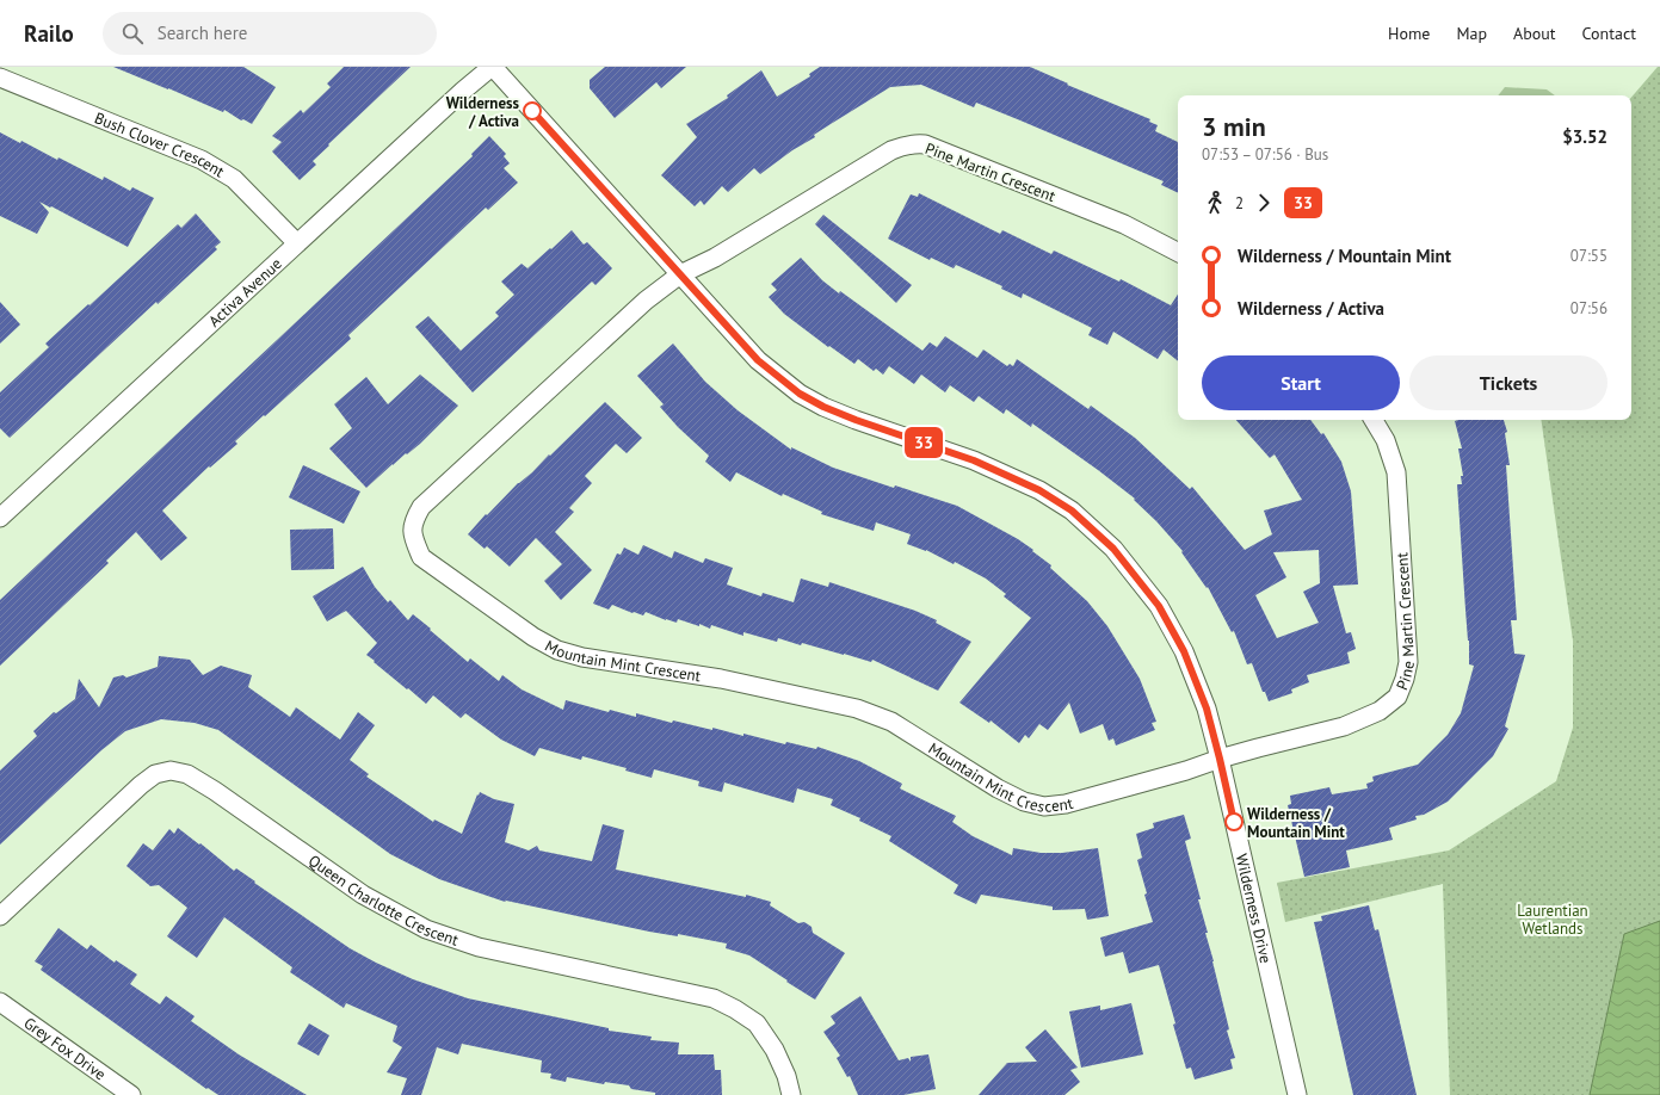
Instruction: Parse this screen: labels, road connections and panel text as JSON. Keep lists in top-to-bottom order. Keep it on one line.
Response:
{"streets":{"street":["Bush Clover Crescent","Pine Martin Crescent","Activa Avenue","Mountain Mint Crescent","Queen Charlotte Crescent","Wilderness Drive","Grey Fox Drive"]},"crossings":[["Bush Clover Crescent","Activa Avenue"],["Pine Martin Crescent","Mountain Mint Crescent"],["Pine Martin Crescent","Wilderness Drive"],["Activa Avenue","Wilderness Drive"],["Mountain Mint Crescent","Wilderness Drive"]],"parks":["Laurentian Wetlands"],"places":["Wilderness / Activa","Wilderness / Mountain Mint"],"lines":["bus line 33"],"page":{"header":"Railo","search":"Search here","nav":["Home","Map","About","Contact"],"on_map":"33","heading":["3 min","07:53 – 07:56 · Bus","$3.52"],"legs":["2","33"],"list":[{"name":"Wilderness / Mountain Mint","value":"07:55"},{"name":"Wilderness / Activa","value":"07:56"}],"buttons":["Start","Tickets"]}}
